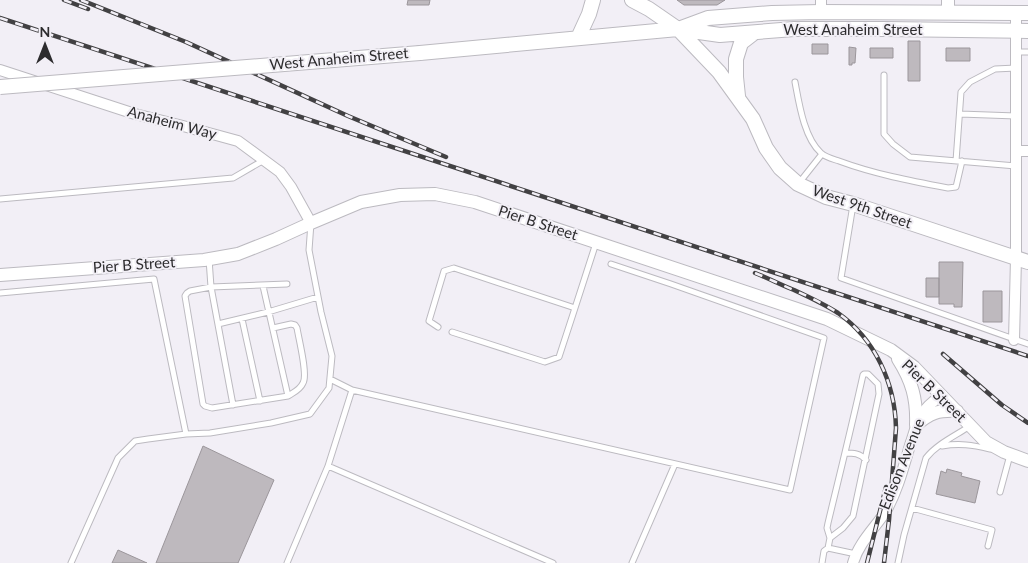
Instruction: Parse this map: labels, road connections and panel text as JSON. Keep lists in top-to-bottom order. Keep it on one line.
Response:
{"streets":{"main road":["West Anaheim Street","West 9th Street"],"street":["Anaheim Way","Pier B Street","Edison Avenue"]},"crossings":[["West Anaheim Street","West 9th Street"],["Anaheim Way","Pier B Street"],["Pier B Street","Edison Avenue"]],"north":"top"}
